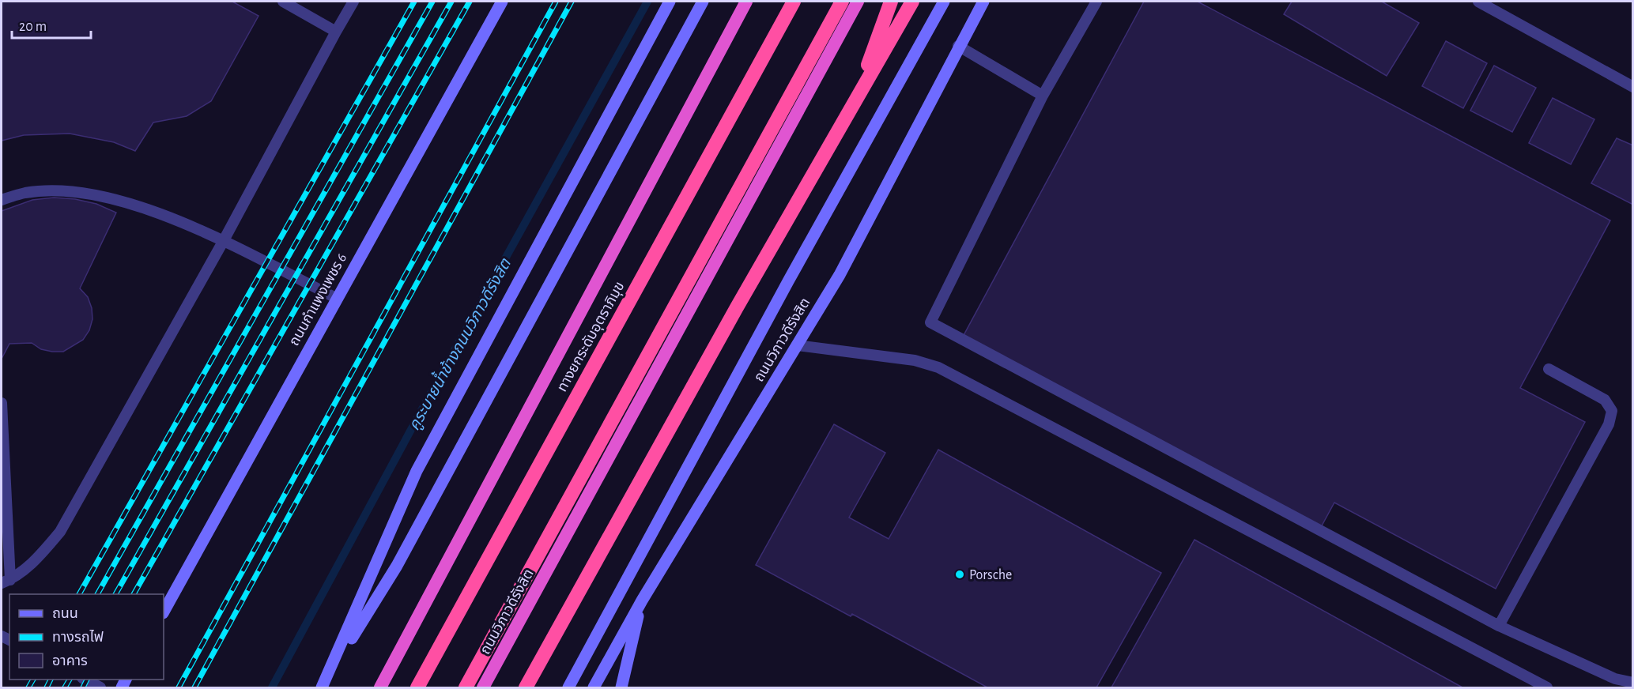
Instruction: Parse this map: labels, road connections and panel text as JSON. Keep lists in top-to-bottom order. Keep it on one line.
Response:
{"streets":{"highway":["ทางยกระดับอุตราภิมุข","ถนนวิภาวดีรังสิต"],"main road":["ถนนกำแพงเพชร 6"]},"water":["คูระบายน้ำข้างถนนวิภาวดีรังสิต"],"places":["Porsche"],"legend":["ถนน","ทางรถไฟ","อาคาร"],"scale_bar":"20 m"}
